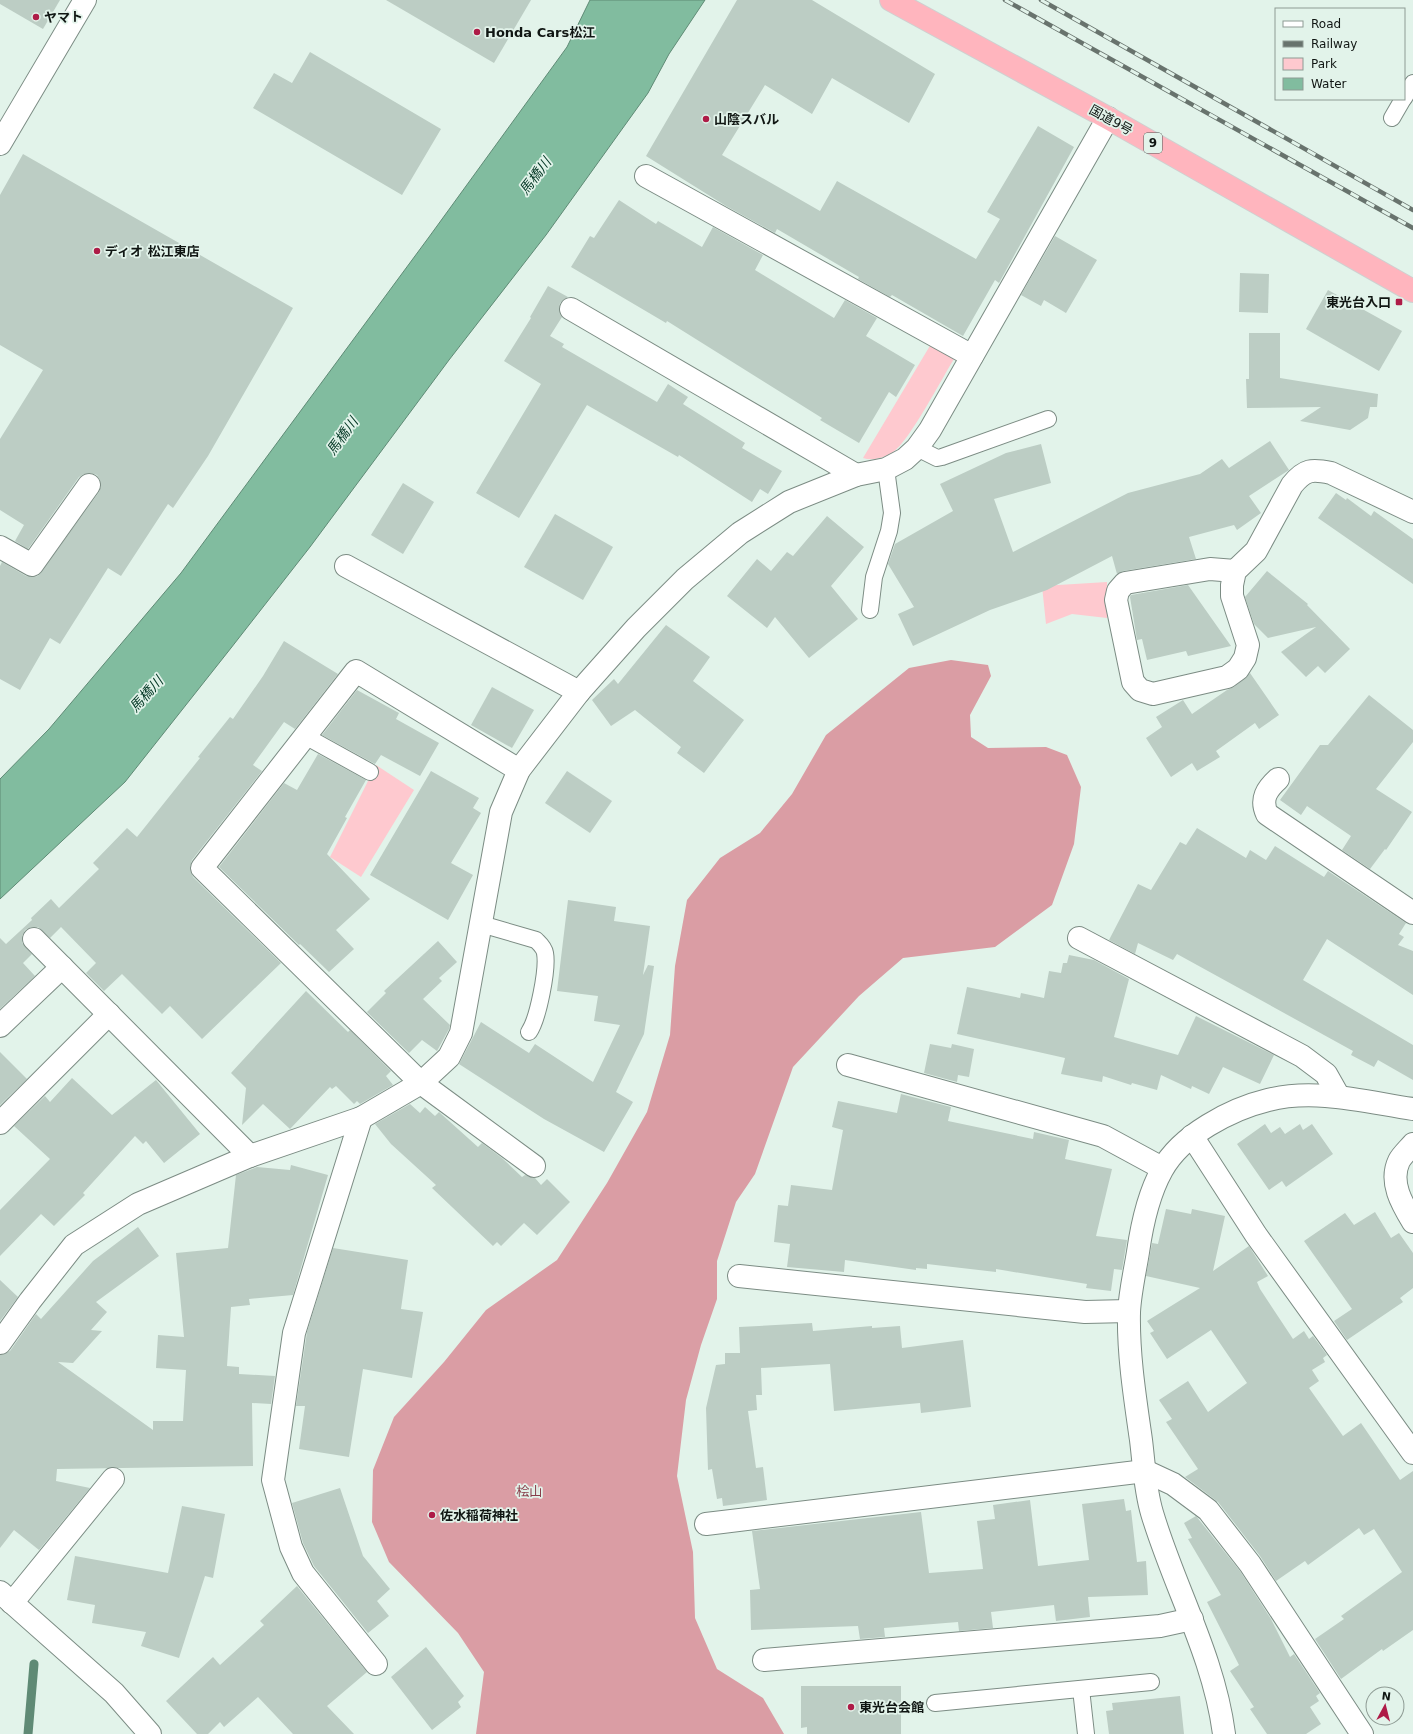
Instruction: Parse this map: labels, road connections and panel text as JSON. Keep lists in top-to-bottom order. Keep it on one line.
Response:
{"streets":{"highway":["国道9号","9"]},"water":["馬橋川"],"parks":["桧山"],"places":{"other":["ヤマト","Honda Cars松江","山陰スバル","ディオ 松江東店","佐水稲荷神社","東光台会館"],"transit":["東光台入口"]},"legend":["Road","Railway","Park","Water"],"north":"top"}
